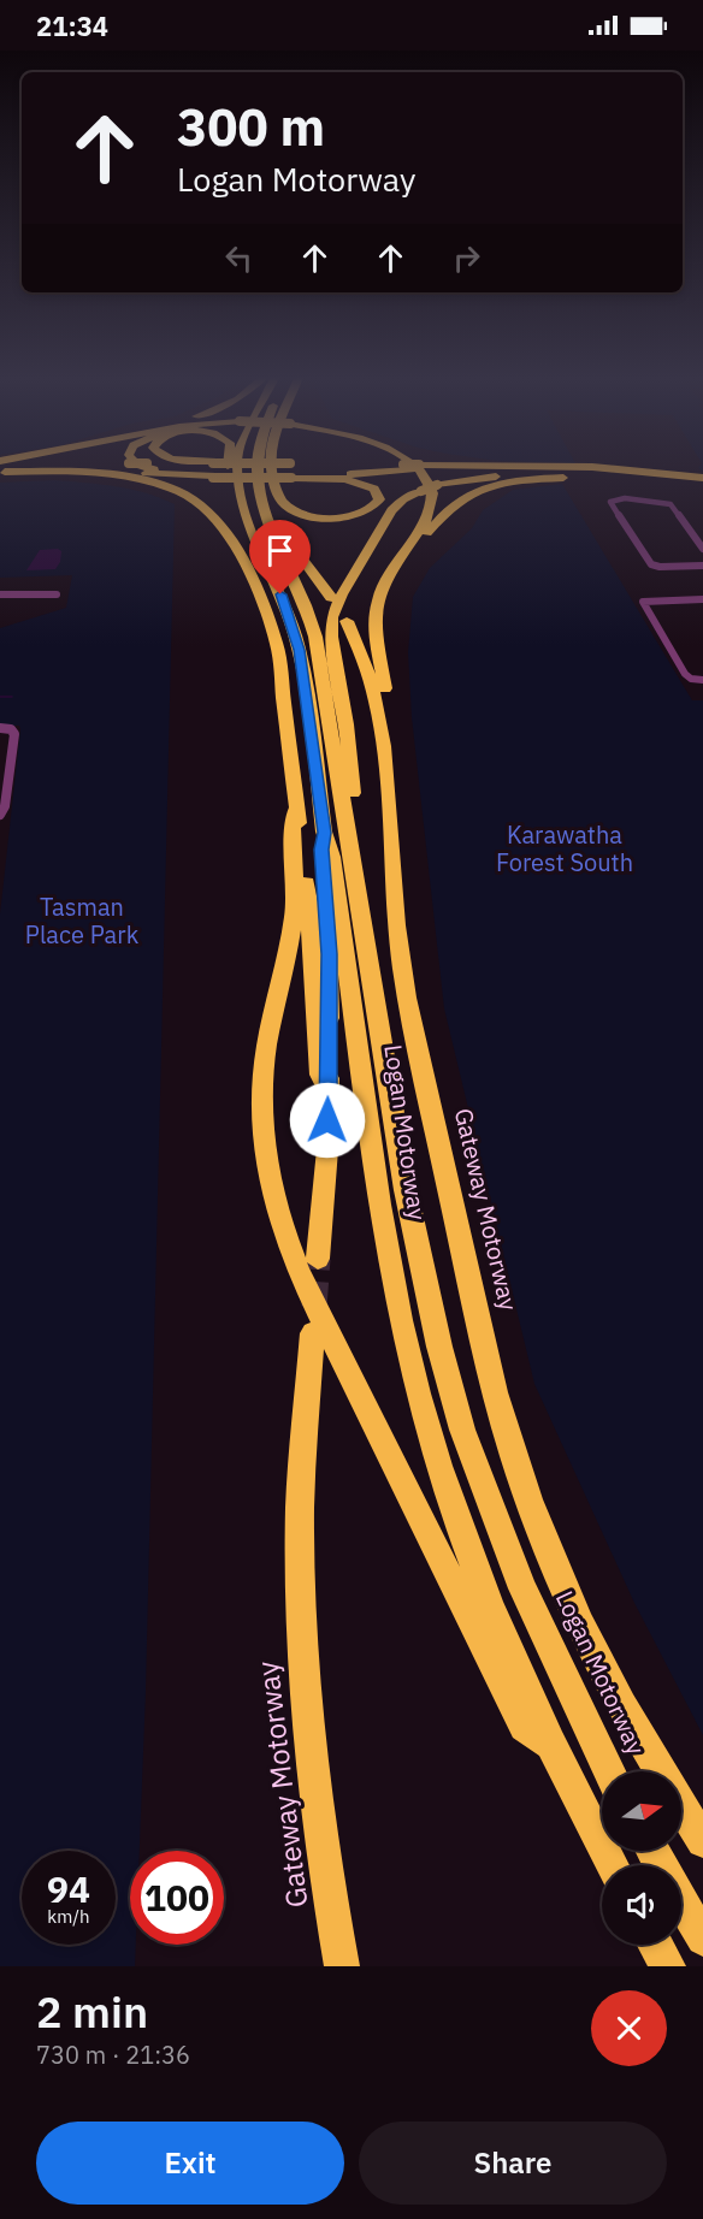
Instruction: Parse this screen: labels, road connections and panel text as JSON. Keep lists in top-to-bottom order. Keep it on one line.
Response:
{"streets":{"highway":["Logan Motorway","Gateway Motorway"]},"parks":["Karawatha Forest South","Tasman Place Park"],"north":"right","page":{"status":"21:34","turn":["300 m","Logan Motorway"],"speed":"94 km/h","limit":"100","heading":["2 min","730 m · 21:36"],"buttons":["Exit","Share"]}}
